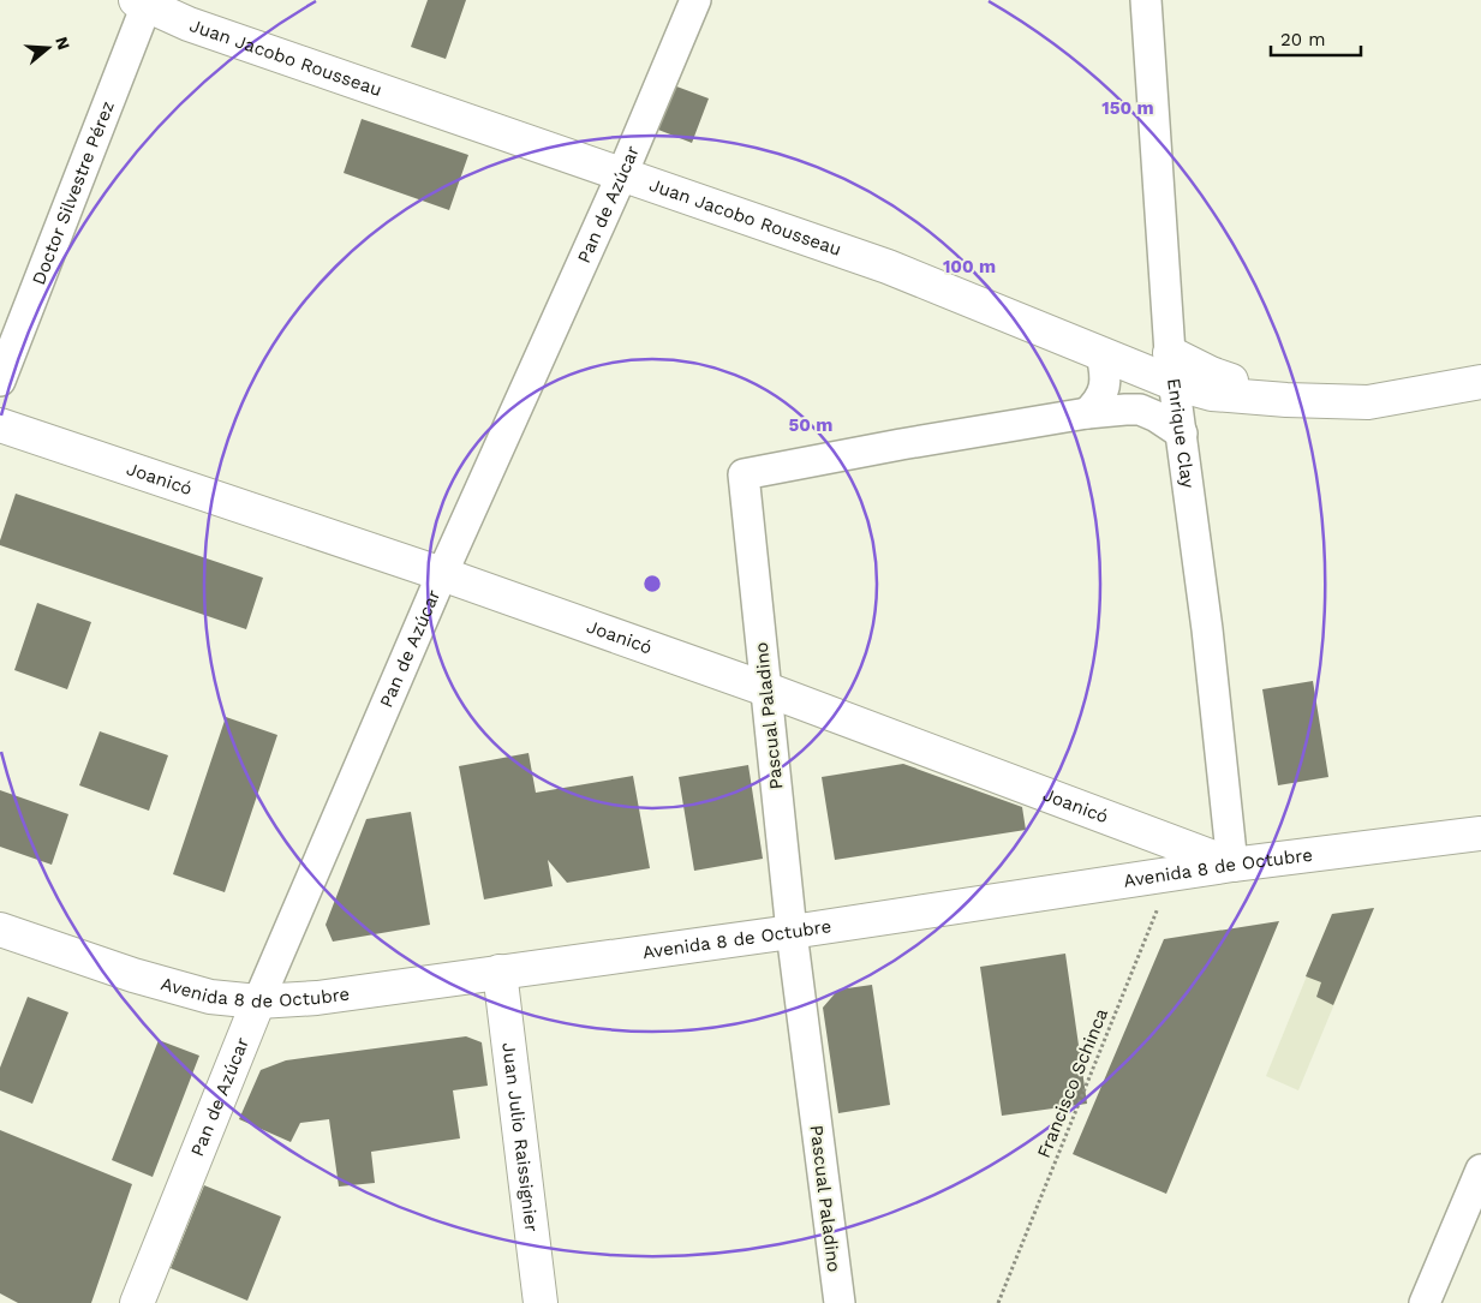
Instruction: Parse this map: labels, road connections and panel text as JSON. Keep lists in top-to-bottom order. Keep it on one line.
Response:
{"streets":{"street":["Juan Jacobo Rousseau","Doctor Silvestre Pérez","Pan de Azúcar","Enrique Clay","Joanicó","Pascual Paladino","Avenida 8 de Octubre","Juan Julio Raissignier"],"path":["Francisco Schinca"]},"crossings":[["Juan Jacobo Rousseau","Doctor Silvestre Pérez"],["Juan Jacobo Rousseau","Pan de Azúcar"],["Juan Jacobo Rousseau","Enrique Clay"],["Pan de Azúcar","Joanicó"],["Pan de Azúcar","Avenida 8 de Octubre"],["Enrique Clay","Joanicó"],["Enrique Clay","Pascual Paladino"],["Enrique Clay","Avenida 8 de Octubre"],["Joanicó","Pascual Paladino"],["Joanicó","Avenida 8 de Octubre"],["Pascual Paladino","Avenida 8 de Octubre"],["Avenida 8 de Octubre","Francisco Schinca"],["Avenida 8 de Octubre","Juan Julio Raissignier"]],"scale_bar":"20 m","north":"right","rings":["150 m","100 m","50 m"]}
